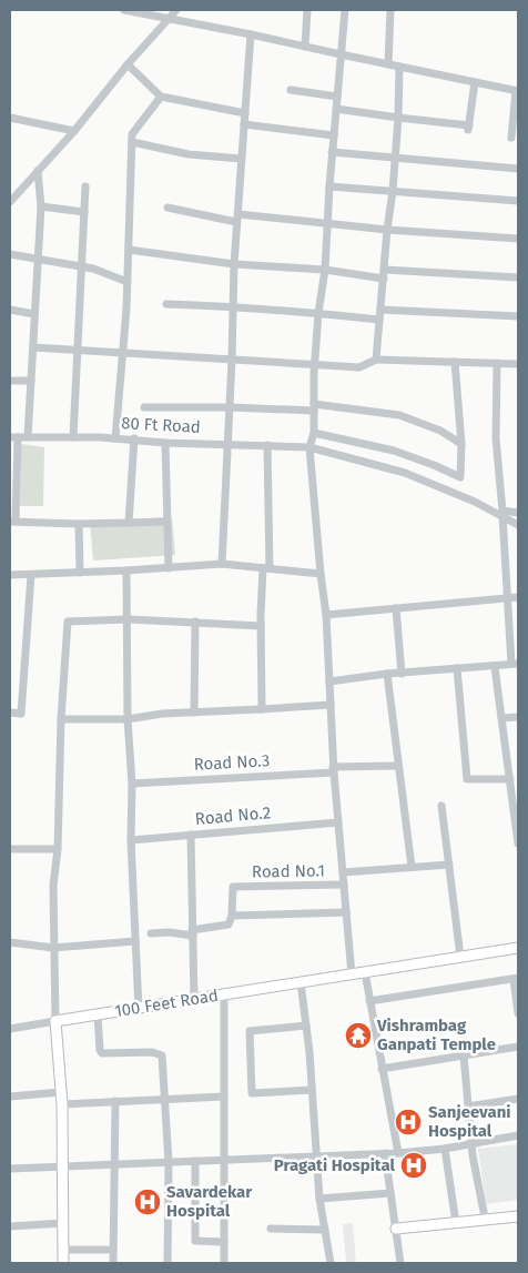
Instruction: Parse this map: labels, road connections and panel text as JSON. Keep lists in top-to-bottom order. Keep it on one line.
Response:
{"streets":{"main road":["100 Feet Road"],"street":["80 Ft Road","Road No.3","Road No.2","Road No.1"]},"places":{"temple":["Vishrambag Ganpati Temple"],"hospital":["Sanjeevani Hospital","Pragati Hospital","Savardekar Hospital"]}}
